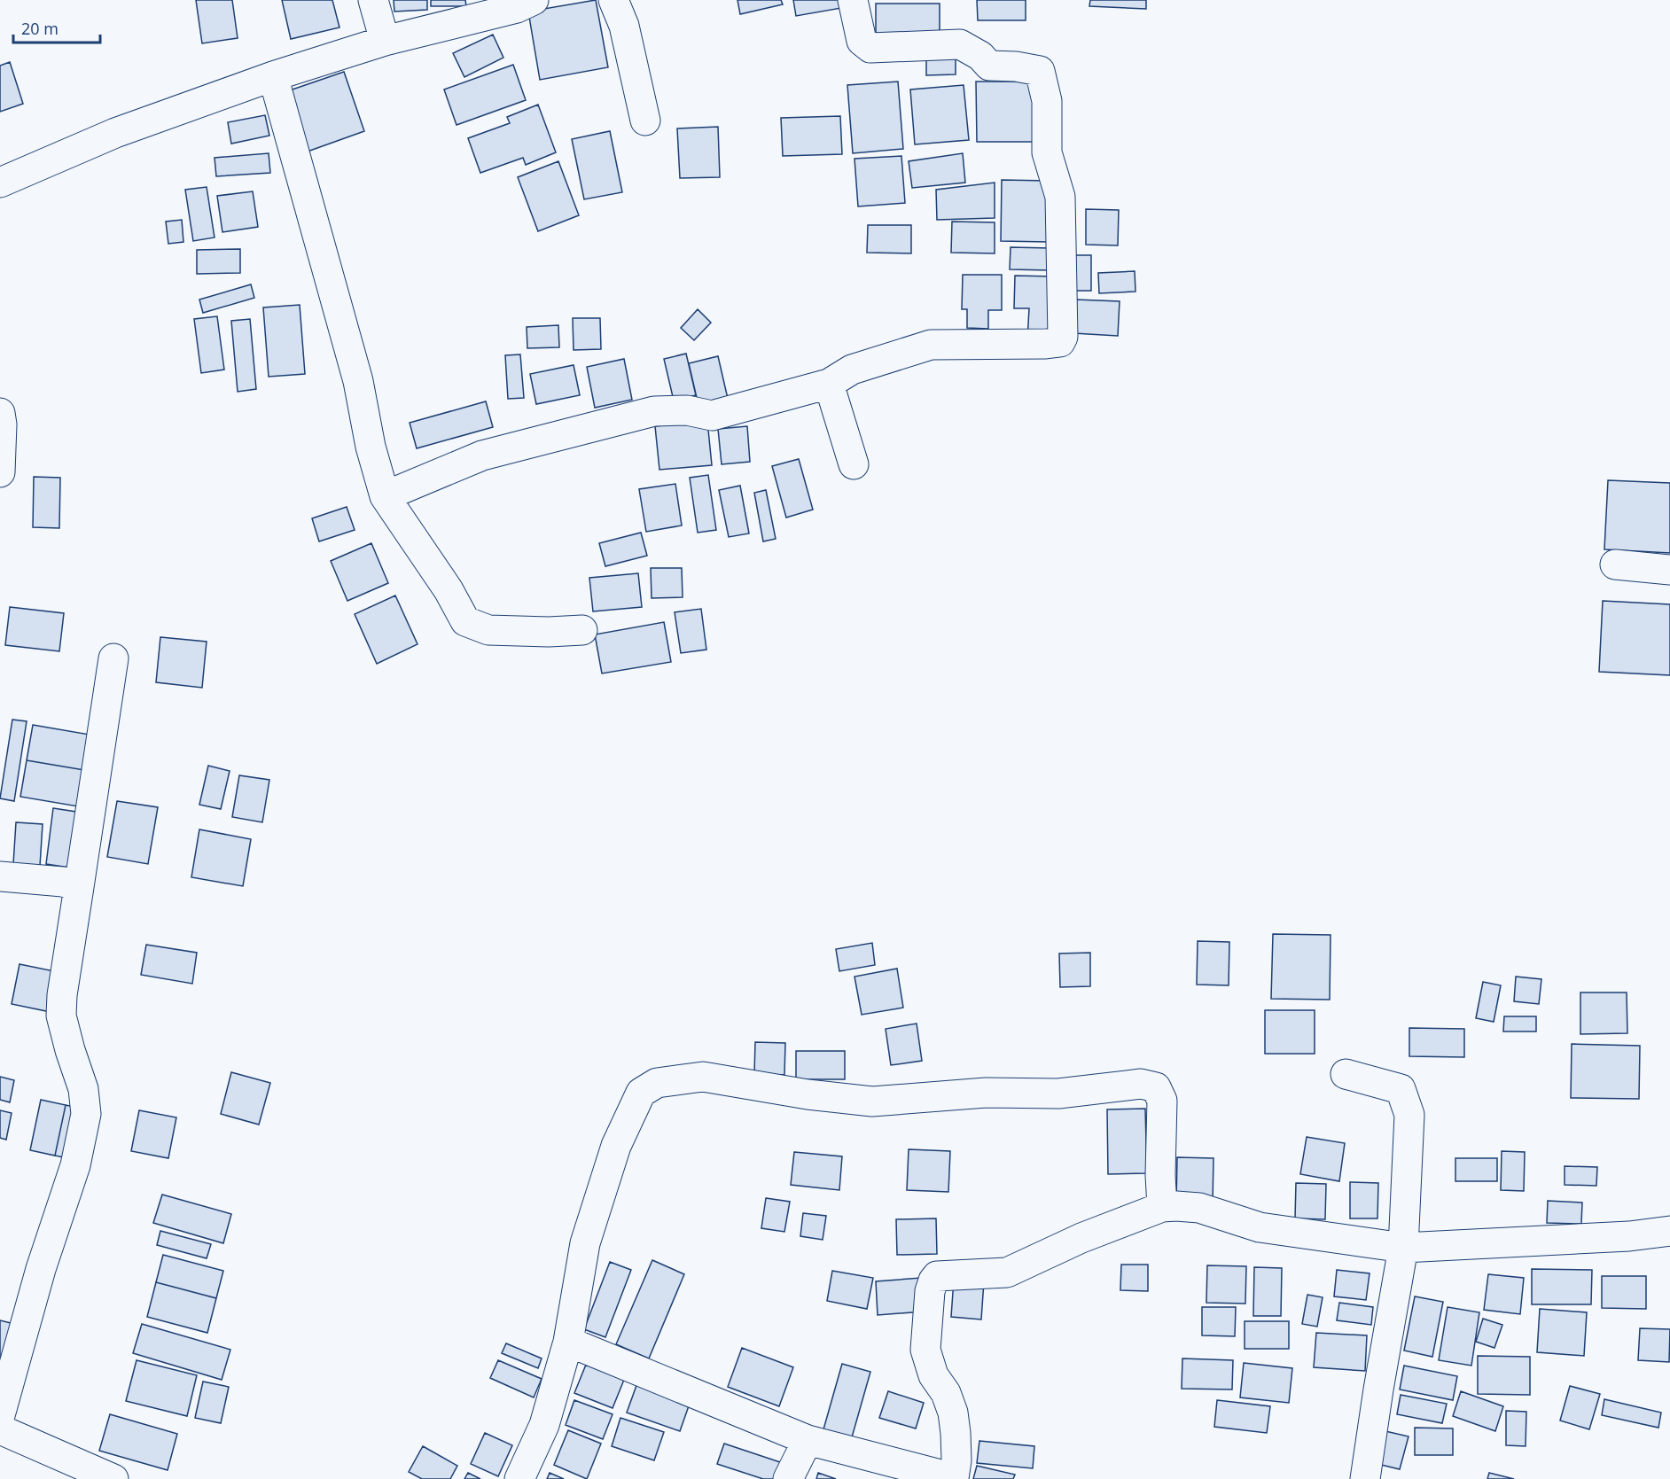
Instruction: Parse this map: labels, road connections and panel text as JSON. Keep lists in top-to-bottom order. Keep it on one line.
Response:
{"scale_bar":"20 m"}
